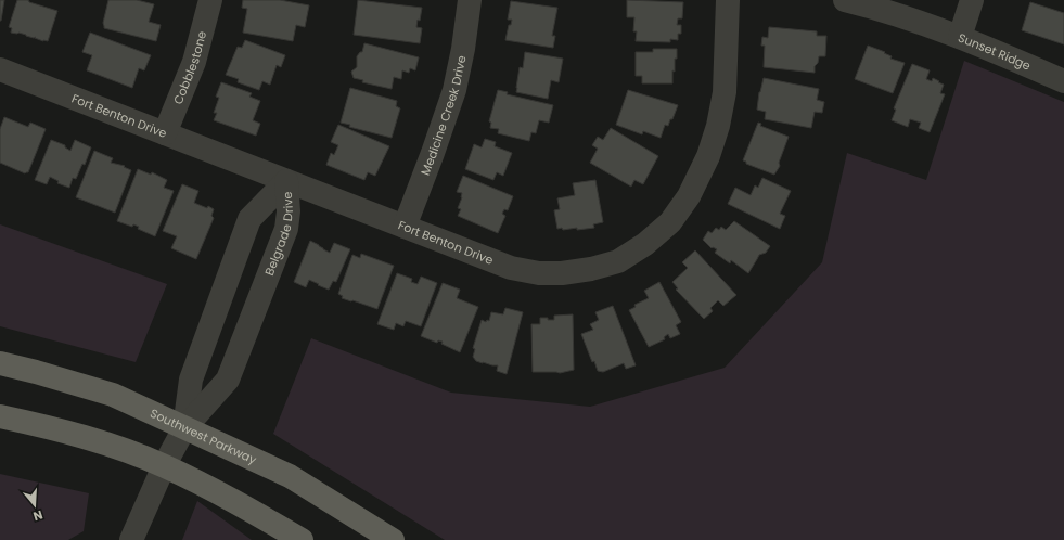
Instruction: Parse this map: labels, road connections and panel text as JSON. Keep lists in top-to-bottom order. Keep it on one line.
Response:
{"streets":{"main road":["Southwest Parkway"],"street":["Sunset Ridge","Cobblestone","Medicine Creek Drive","Fort Benton Drive","Belgrade Drive"]},"crossings":[["Cobblestone","Fort Benton Drive"],["Medicine Creek Drive","Fort Benton Drive"],["Fort Benton Drive","Belgrade Drive"],["Belgrade Drive","Southwest Parkway"]],"north":"bottom"}
